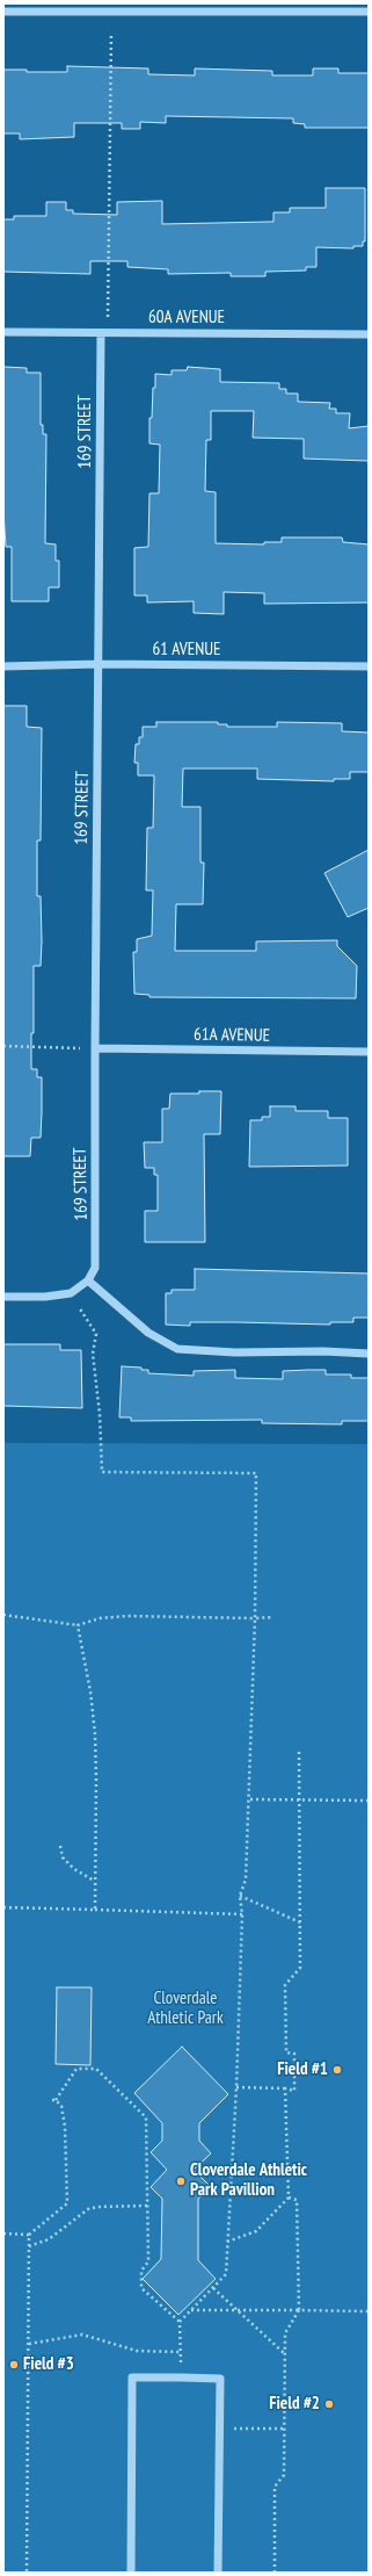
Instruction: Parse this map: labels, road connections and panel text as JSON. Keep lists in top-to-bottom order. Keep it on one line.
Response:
{"streets":{"street":["60A AVENUE","169 STREET","61 AVENUE","61A AVENUE"]},"crossings":[["60A AVENUE","169 STREET"],["169 STREET","61 AVENUE"],["169 STREET","61A AVENUE"]],"parks":["Cloverdale Athletic Park"],"places":["Field #1","Cloverdale Athletic Park Pavillion","Field #3","Field #2"]}
